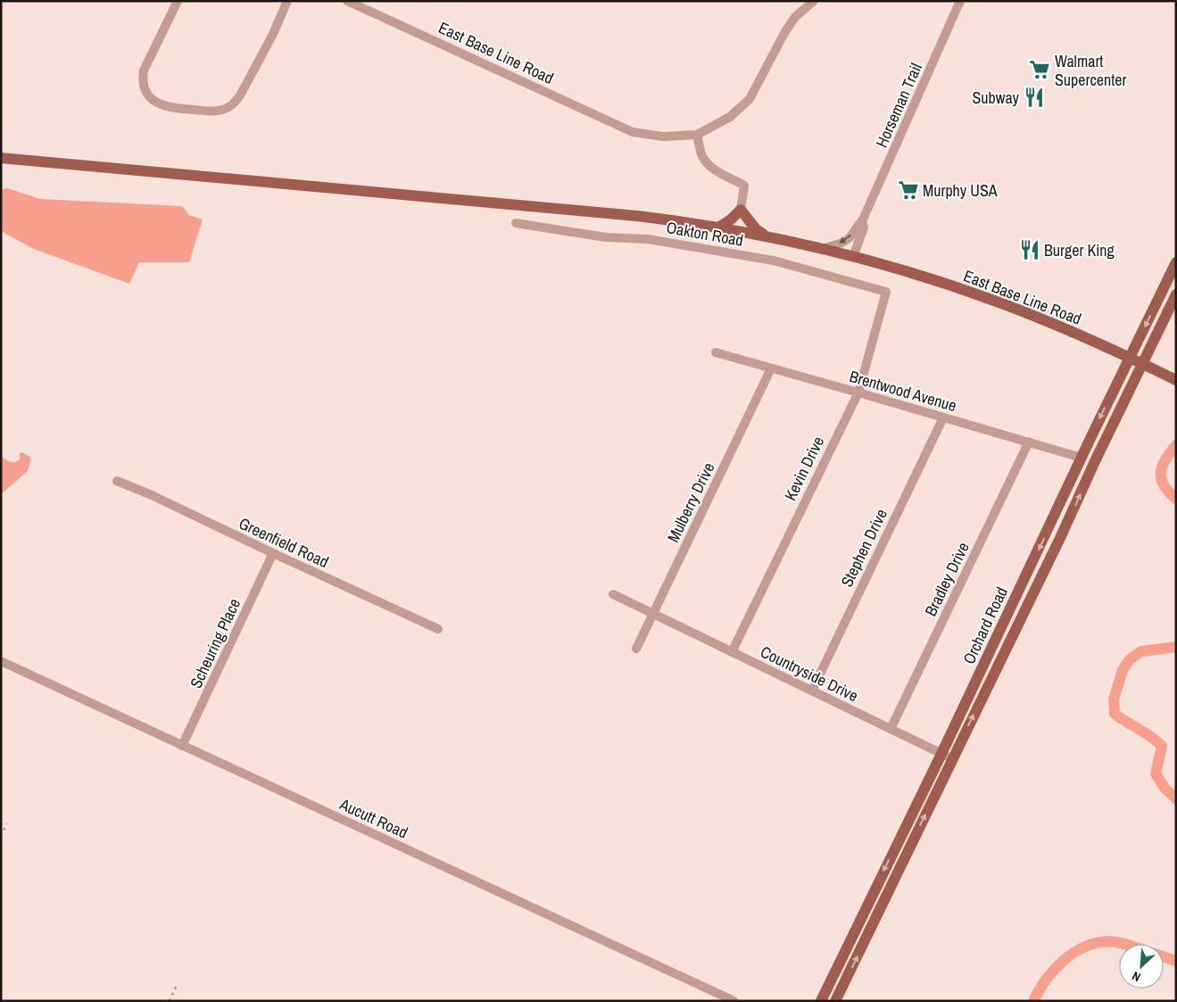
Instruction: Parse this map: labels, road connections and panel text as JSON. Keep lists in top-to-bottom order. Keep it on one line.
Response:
{"streets":{"main road":["East Base Line Road","Orchard Road"],"street":["Horseman Trail","Oakton Road","Brentwood Avenue","Kevin Drive","Mulberry Drive","Greenfield Road","Stephen Drive","Bradley Drive","Scheuring Place","Countryside Drive","Aucutt Road"]},"crossings":[["East Base Line Road","Horseman Trail"],["East Base Line Road","Orchard Road"],["Oakton Road","Kevin Drive"],["Brentwood Avenue","Kevin Drive"],["Brentwood Avenue","Mulberry Drive"],["Brentwood Avenue","Stephen Drive"],["Brentwood Avenue","Bradley Drive"],["Brentwood Avenue","Orchard Road"],["Kevin Drive","Countryside Drive"],["Mulberry Drive","Countryside Drive"],["Greenfield Road","Scheuring Place"],["Stephen Drive","Countryside Drive"],["Bradley Drive","Countryside Drive"],["Orchard Road","Countryside Drive"],["Scheuring Place","Aucutt Road"]],"places":{"supermarket":["Walmart Supercenter","Murphy USA"],"restaurant":["Subway","Burger King"]},"north":"bottom left"}
